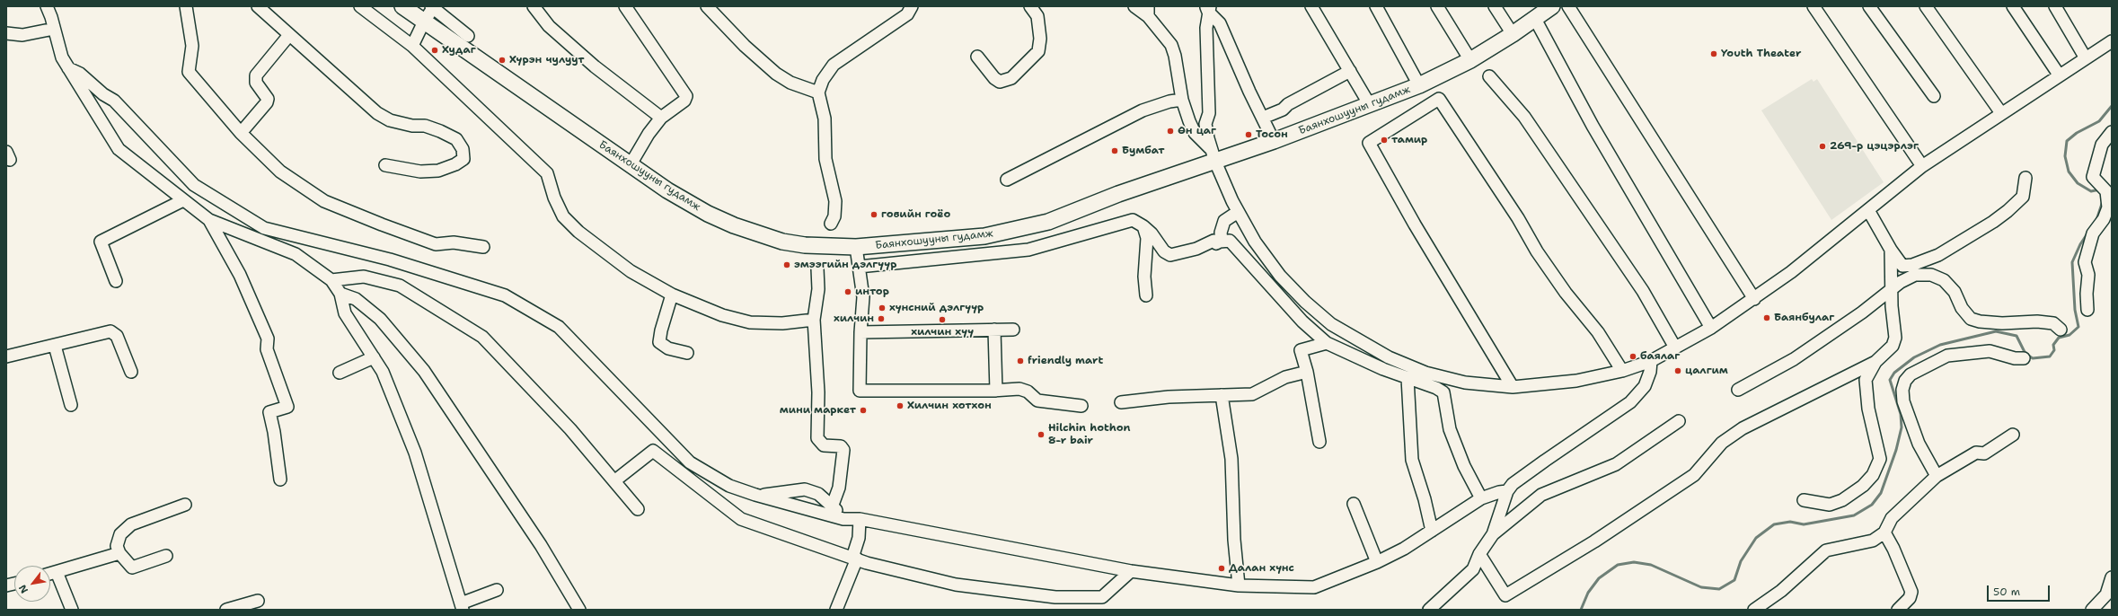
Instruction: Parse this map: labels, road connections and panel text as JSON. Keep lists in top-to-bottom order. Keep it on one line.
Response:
{"streets":{"main road":["Баянхошууны гудамж"]},"places":["Худаг","Youth Theater","Хүрэн чулуут","Өн цаг","Тосон","тамир","269-р цэцэрлэг","Бумбат","говийн гоёо","эмээгийн дэлгүүр","интор","хүнсний дэлгүүр","Баянбулаг","хилчин","хилчин хүү","баялаг","friendly mart","цалгим","Хилчин хотхон","мини маркет","Hilchin hothon 8-r bair","Далан хүнс"],"scale_bar":"50 m","north":"bottom left"}
